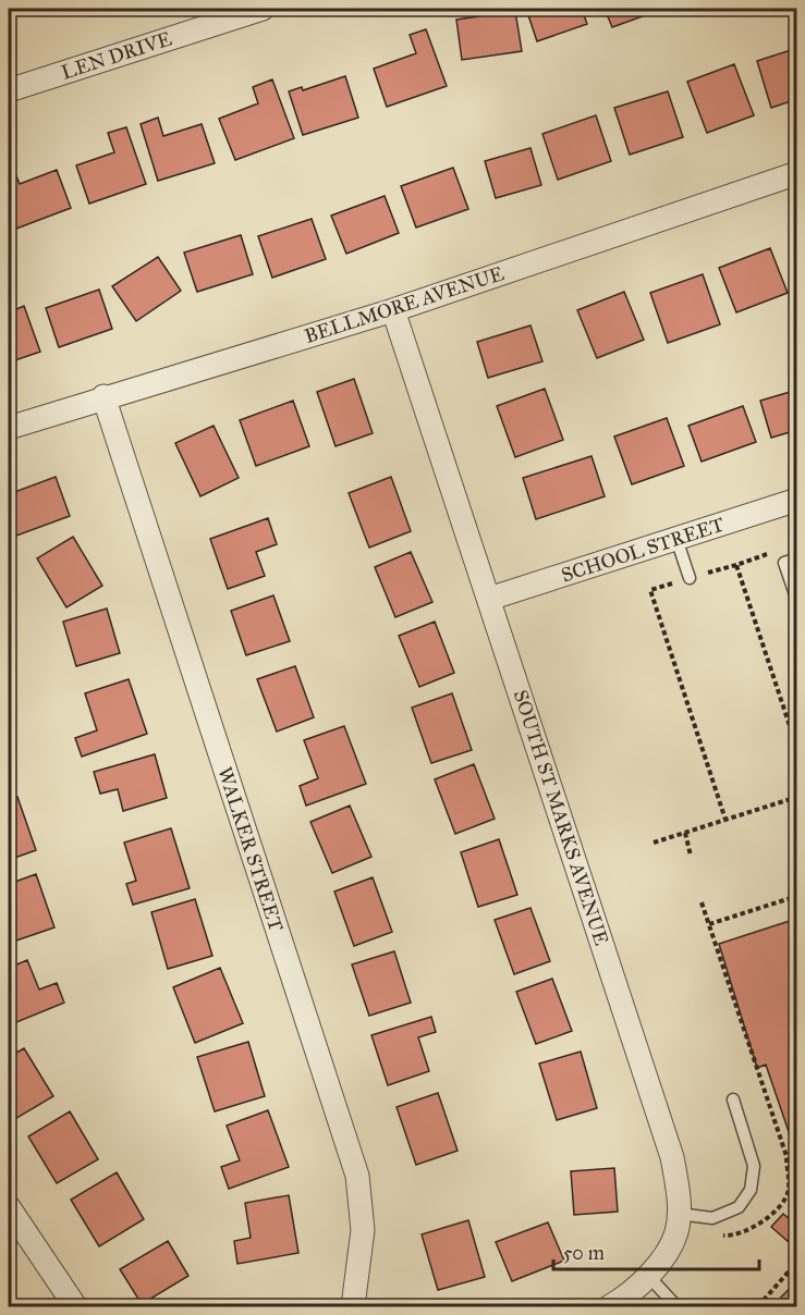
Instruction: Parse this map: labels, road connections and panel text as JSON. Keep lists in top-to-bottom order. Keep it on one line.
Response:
{"streets":{"street":["LEN DRIVE","BELLMORE AVENUE","SCHOOL STREET","SOUTH ST MARKS AVENUE","WALKER STREET"]},"crossings":[["BELLMORE AVENUE","SOUTH ST MARKS AVENUE"],["BELLMORE AVENUE","WALKER STREET"],["SCHOOL STREET","SOUTH ST MARKS AVENUE"]],"scale_bar":"50 m"}
